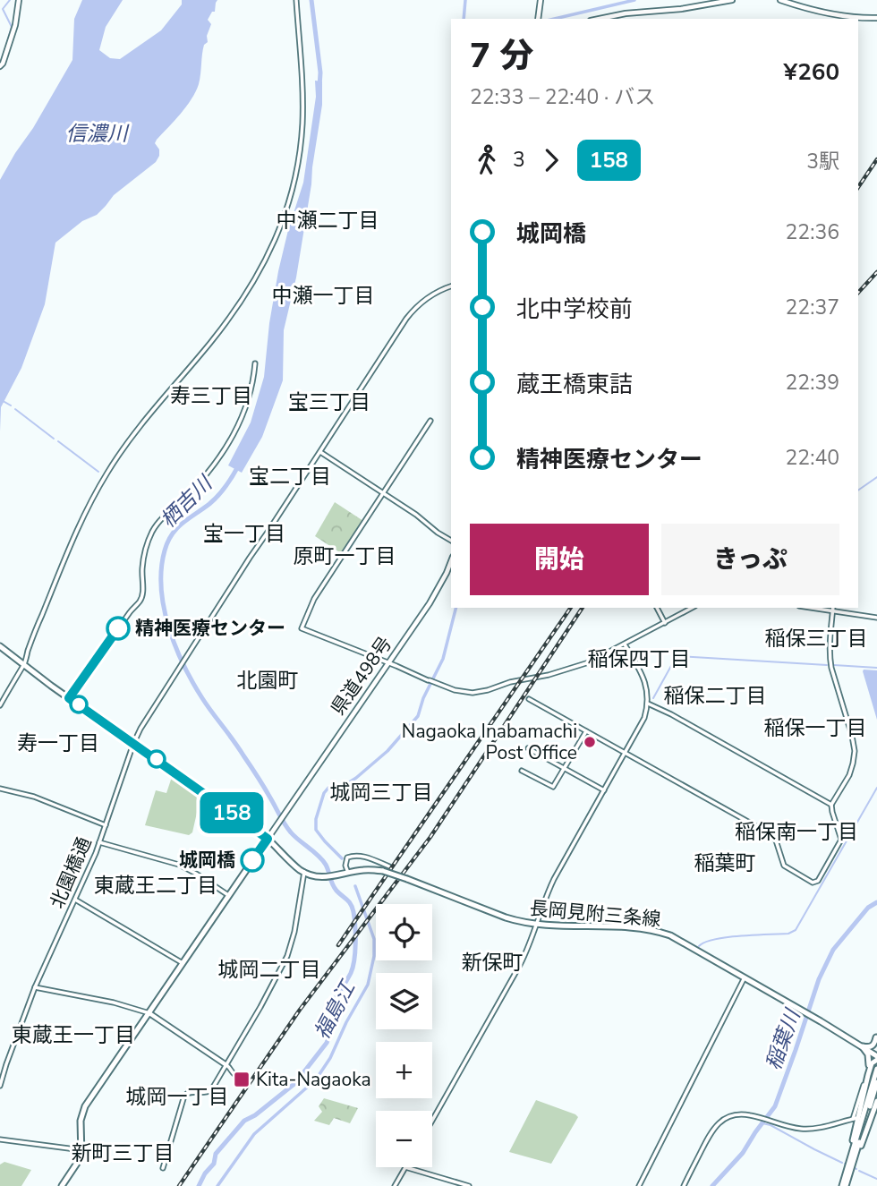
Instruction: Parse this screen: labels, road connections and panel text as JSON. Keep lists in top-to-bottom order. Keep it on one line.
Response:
{"streets":{"main road":["県道498号","長岡見附三条線"],"street":["北園橋通"]},"districts":["中瀬二丁目","中瀬一丁目","寿三丁目","宝三丁目","宝二丁目","宝一丁目","原町一丁目","稲保三丁目","稲保四丁目","北園町","稲保二丁目","稲保一丁目","寿一丁目","城岡三丁目","稲保南一丁目","稲葉町","東蔵王二丁目","新保町","城岡二丁目","東蔵王一丁目","城岡一丁目","新町三丁目"],"water":["信濃川","栖吉川","福島江","稲葉川"],"places":{"other":["精神医療センター","Nagaoka Inabamachi Post Office","城岡橋"],"transit":["Kita-Nagaoka"]},"lines":["bus line 158"],"page":{"on_map":"158","heading":["7 分","22:33 – 22:40 · バス","¥260"],"legs":["3","158","3駅"],"list":[{"name":"城岡橋","value":"22:36"},{"name":"北中学校前","value":"22:37"},{"name":"蔵王橋東詰","value":"22:39"},{"name":"精神医療センター","value":"22:40"}],"buttons":["開始","きっぷ"],"map_buttons":["+","−"]}}
